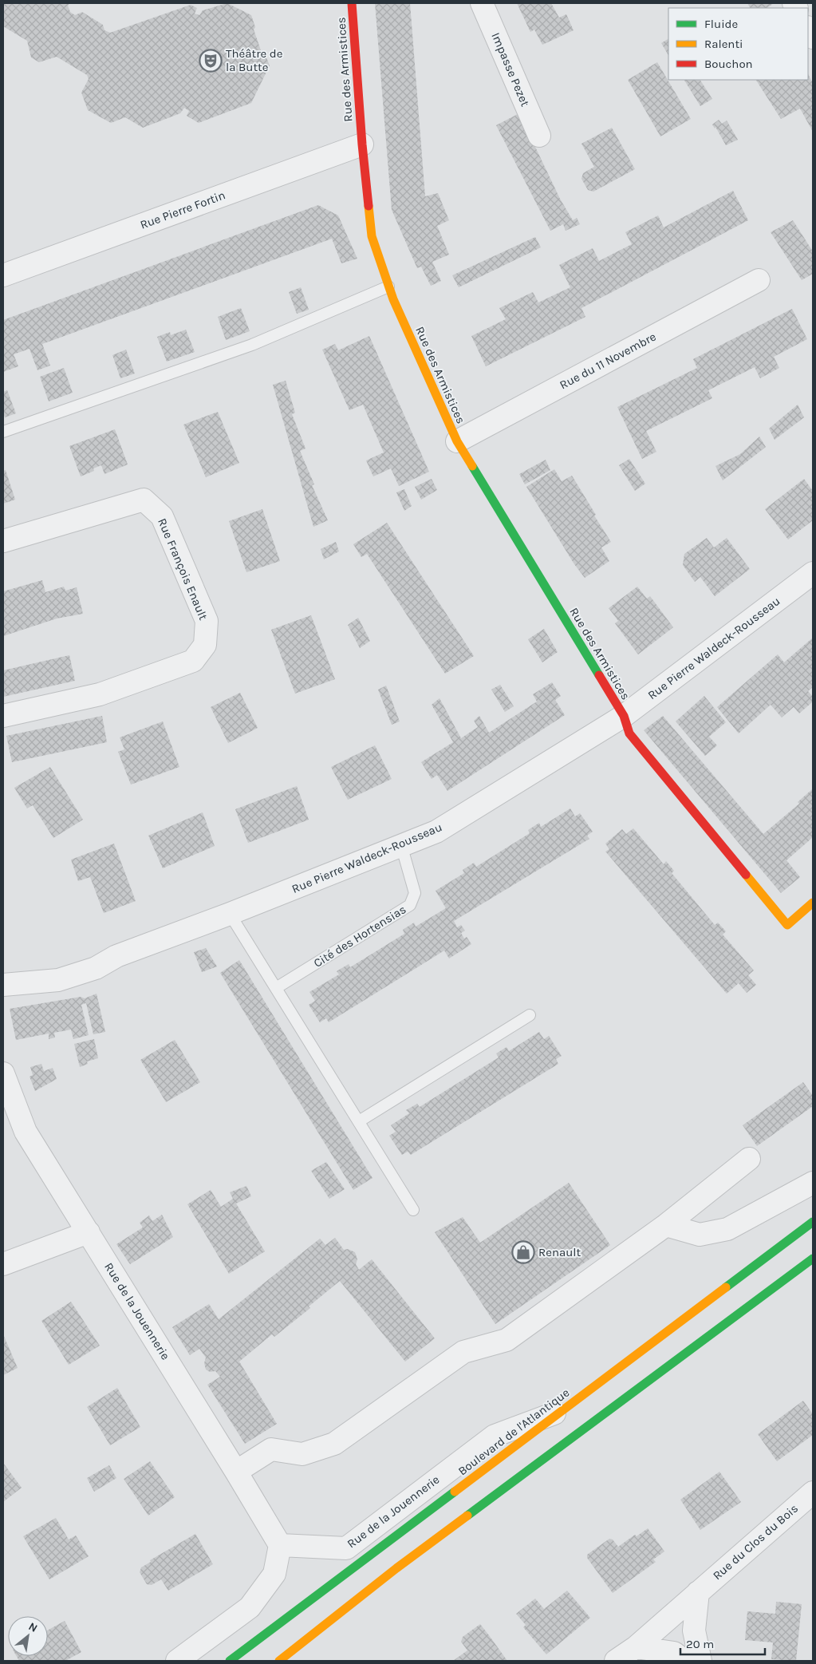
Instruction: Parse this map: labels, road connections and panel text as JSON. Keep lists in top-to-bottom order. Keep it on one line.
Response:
{"streets":{"main road":["Rue des Armistices","Boulevard de l'Atlantique"],"street":["Impasse Pezet","Rue Pierre Fortin","Rue du 11 Novembre","Rue François Enault","Rue Pierre Waldeck-Rousseau","Rue de la Jouennerie","Rue du Clos du Bois"],"lane":["Cité des Hortensias"]},"crossings":[["Rue des Armistices","Rue Pierre Fortin"],["Rue des Armistices","Rue du 11 Novembre"],["Rue des Armistices","Rue Pierre Waldeck-Rousseau"],["Rue Pierre Waldeck-Rousseau","Cité des Hortensias"],["Rue de la Jouennerie","Boulevard de l'Atlantique"]],"places":{"theatre":["Théâtre de la Butte"],"shop":["Renault"]},"legend":["Fluide","Ralenti","Bouchon"],"scale_bar":"20 m","north":"top right"}
